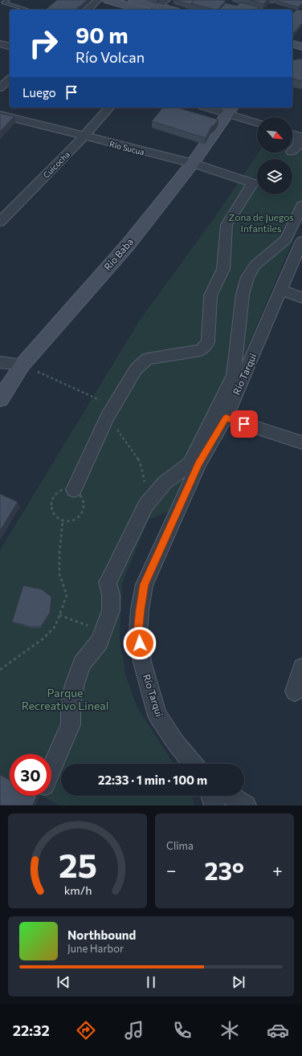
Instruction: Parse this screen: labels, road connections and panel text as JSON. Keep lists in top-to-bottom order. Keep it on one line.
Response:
{"streets":{"street":["Río Sucua","Cuicocha","Río Baba","Río Tarqui"]},"crossings":[["Río Sucua","Cuicocha"],["Río Sucua","Río Baba"]],"parks":["Zona de Juegos Infantiles","Parque Recreativo Lineal"],"north":"bottom right","page":{"turn":["90 m","Río Volcan"],"then":"Luego","limit":"30","trip":"22:33 · 1 min · 100 m","tile":"Clima","heat":["−","23°","+"],"song":["Northbound","June Harbor"],"tabs":"22:32","gauge":["25","km/h"]}}
